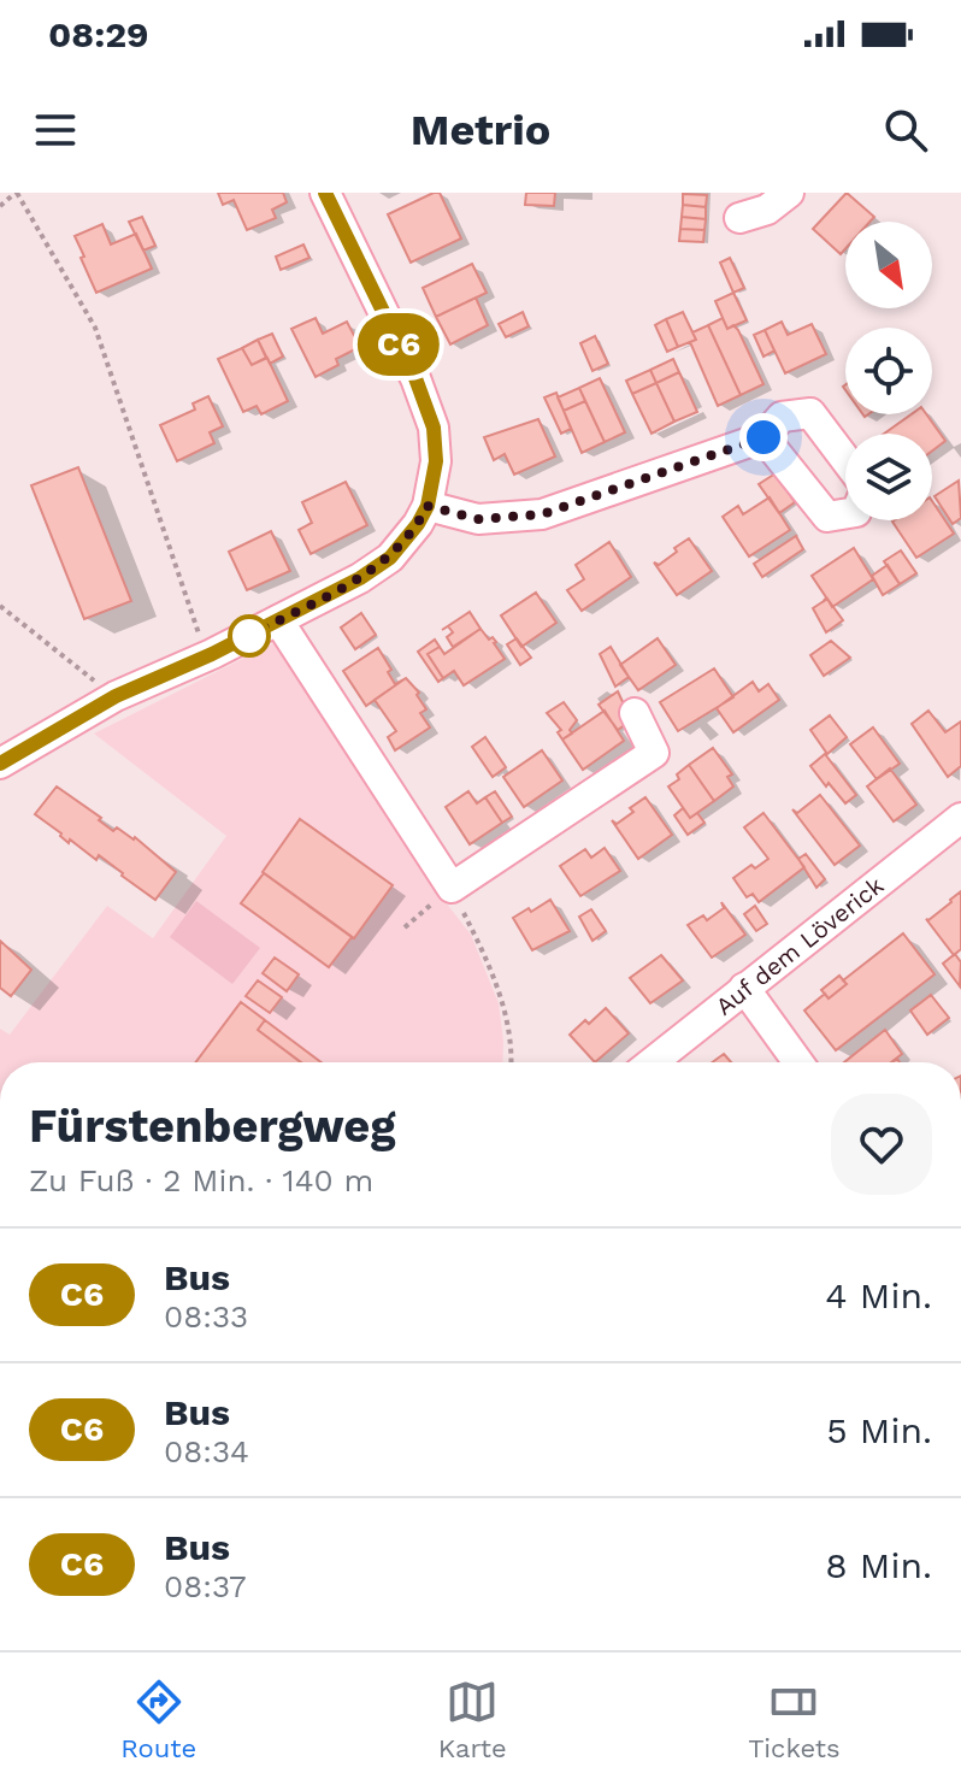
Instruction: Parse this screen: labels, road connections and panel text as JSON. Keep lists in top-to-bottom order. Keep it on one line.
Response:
{"streets":{"street":["Auf dem Löverick"]},"lines":["bus line C6"],"north":"bottom right","page":{"status":"08:29","header":"Metrio","on_map":"C6","heading":["Fürstenbergweg","Zu Fuß · 2 Min. · 140 m"],"list":[{"mark":"C6","name":"Bus","note":"08:33","value":"4 Min."},{"mark":"C6","name":"Bus","note":"08:34","value":"5 Min."},{"mark":"C6","name":"Bus","note":"08:37","value":"8 Min."}],"tabs":["Route","Karte","Tickets"]}}
